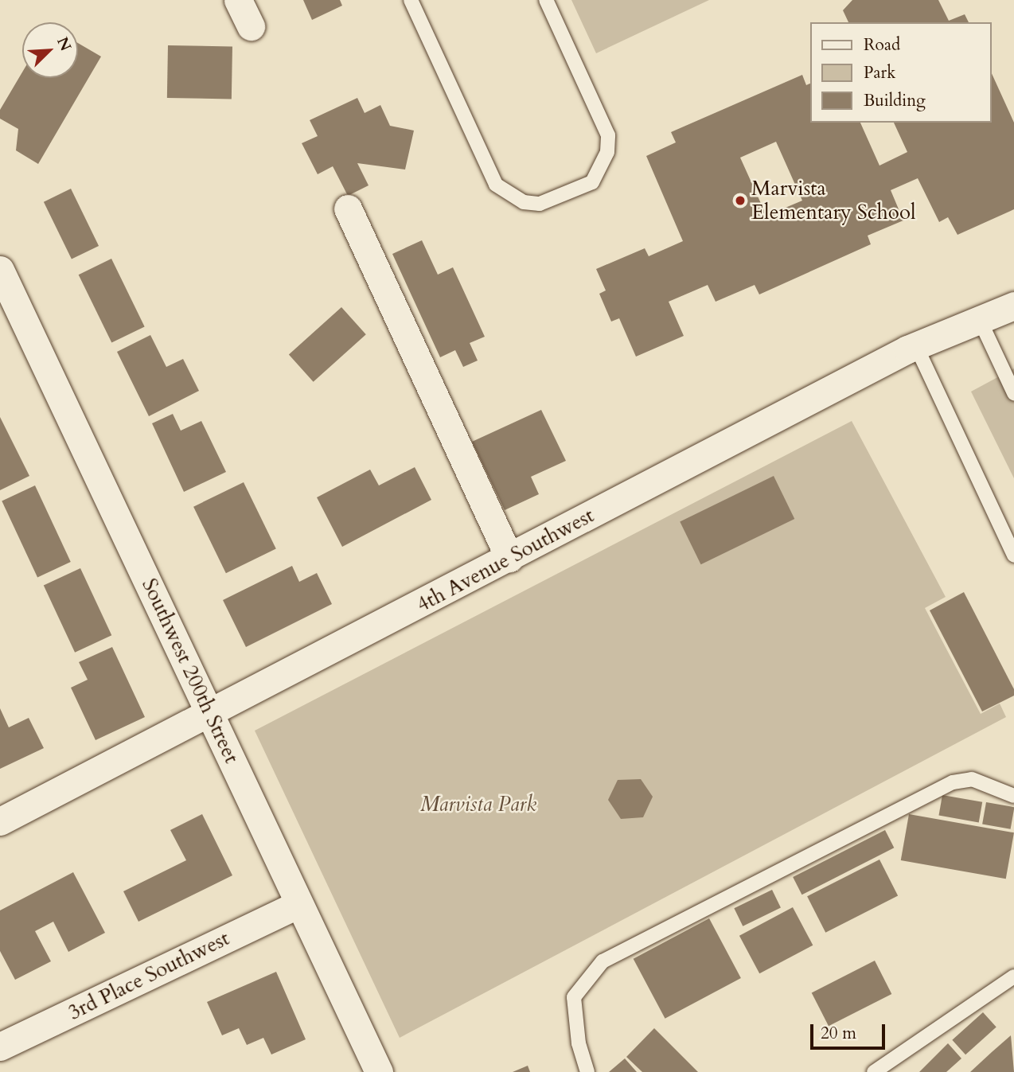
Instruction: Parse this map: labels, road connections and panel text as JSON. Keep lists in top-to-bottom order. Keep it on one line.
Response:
{"streets":{"street":["4th Avenue Southwest","Southwest 200th Street","3rd Place Southwest"]},"crossings":[["4th Avenue Southwest","Southwest 200th Street"],["Southwest 200th Street","3rd Place Southwest"]],"parks":["Marvista Park"],"places":["Marvista Elementary School"],"legend":["Road","Park","Building"],"scale_bar":"20 m","north":"top right"}
